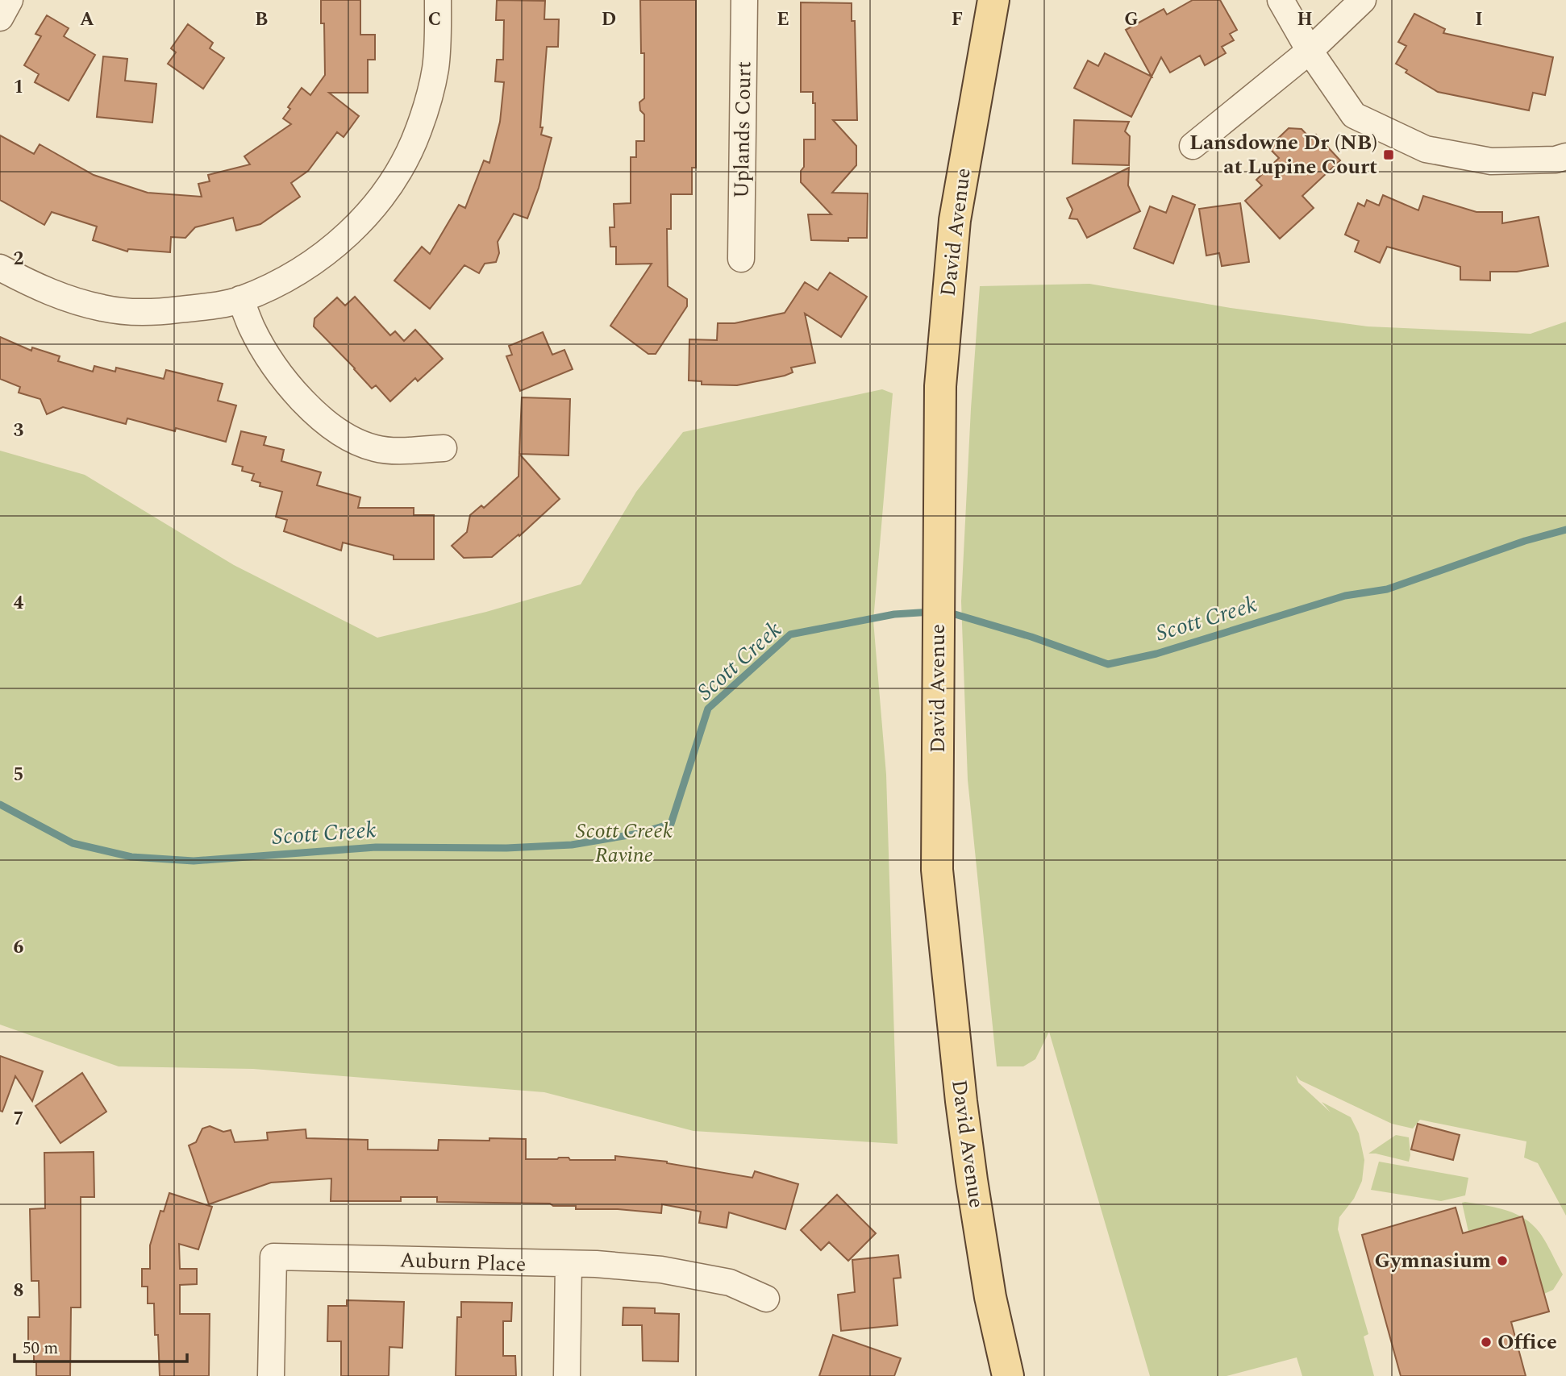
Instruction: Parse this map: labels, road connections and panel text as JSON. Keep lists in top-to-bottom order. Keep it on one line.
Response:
{"streets":{"main road":["David Avenue"],"street":["Uplands Court","Auburn Place"]},"water":["Scott Creek"],"parks":["Scott Creek Ravine"],"places":{"transit":["Lansdowne Dr (NB) at Lupine Court"],"other":["Gymnasium","Office"]},"scale_bar":"50 m","grid":{"columns":["A","B","C","D","E","F","G","H","I"],"rows":["1","2","3","4","5","6","7","8"]}}
